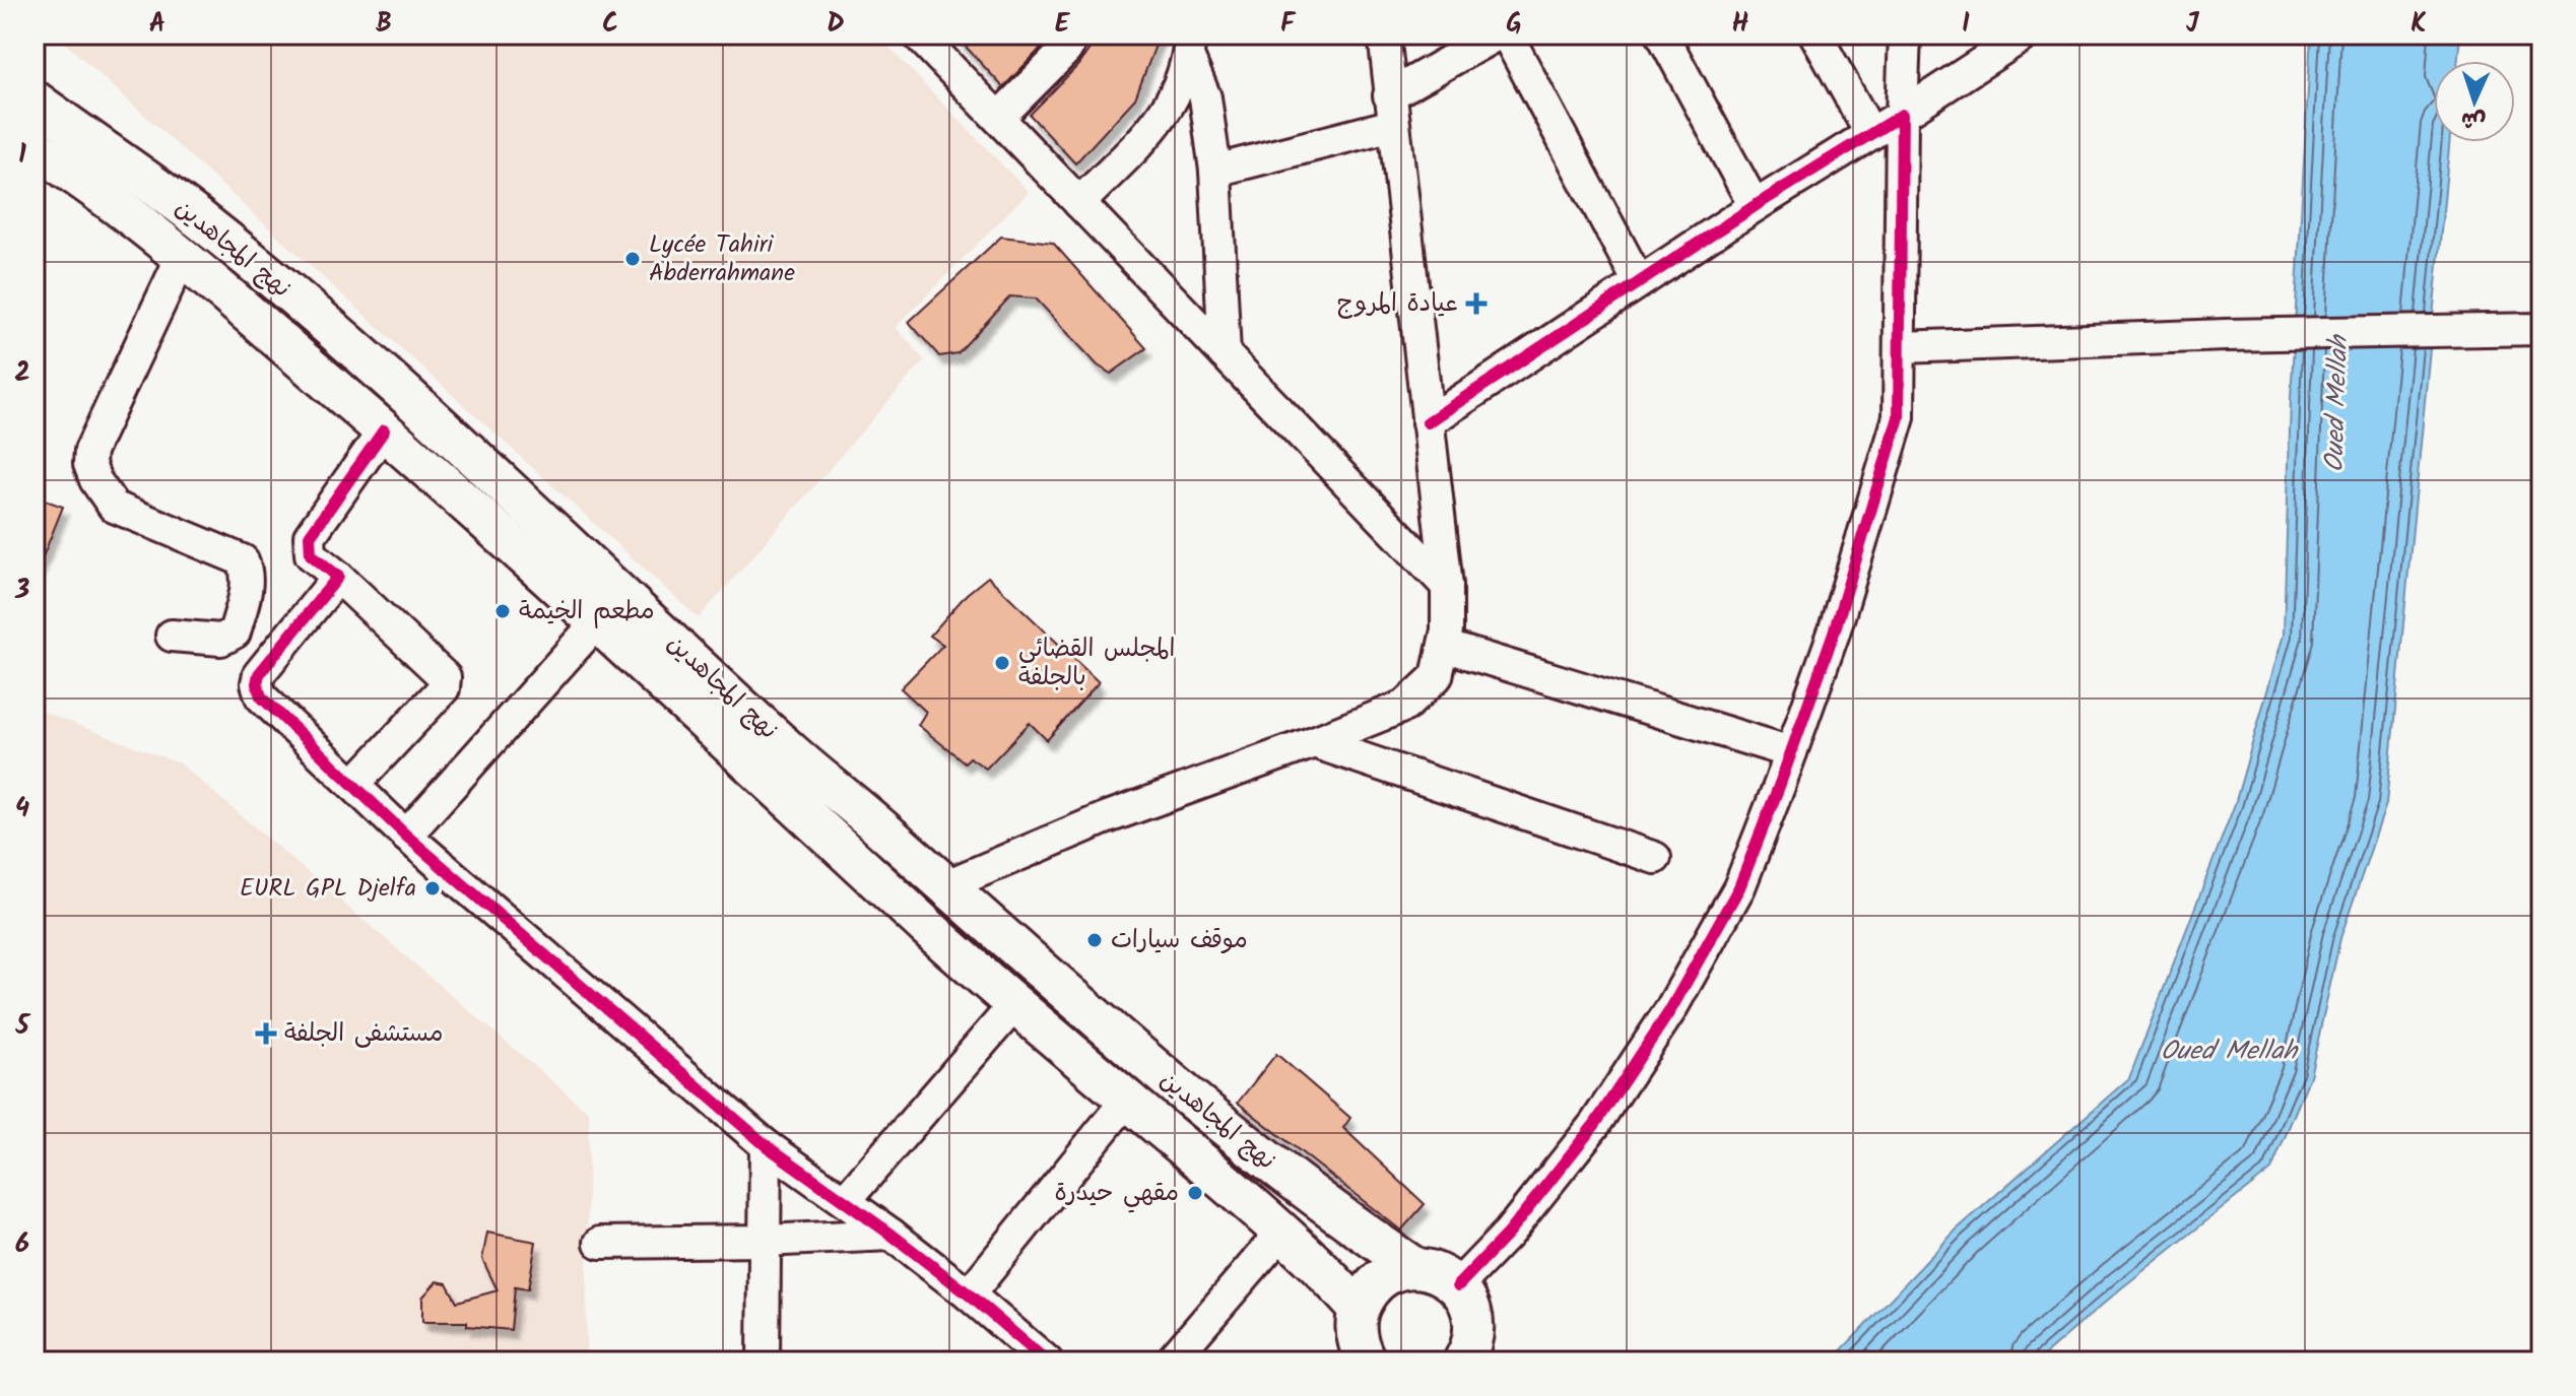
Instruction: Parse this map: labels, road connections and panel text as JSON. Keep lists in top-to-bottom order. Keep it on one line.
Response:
{"streets":{"main road":["نهج المجاهدين"]},"water":["Oued Mellah"],"places":{"other":["Lycée Tahiri Abderrahmane","مطعم الخيمة","المجلس القضائي بالجلفة","EURL GPL Djelfa","موقف سيارات","مقهي حيدرة"],"health":["عيادة المروج","مستشفى الجلفة"]},"north":"bottom","grid":{"columns":["A","B","C","D","E","F","G","H","I","J","K"],"rows":["1","2","3","4","5","6"]}}
